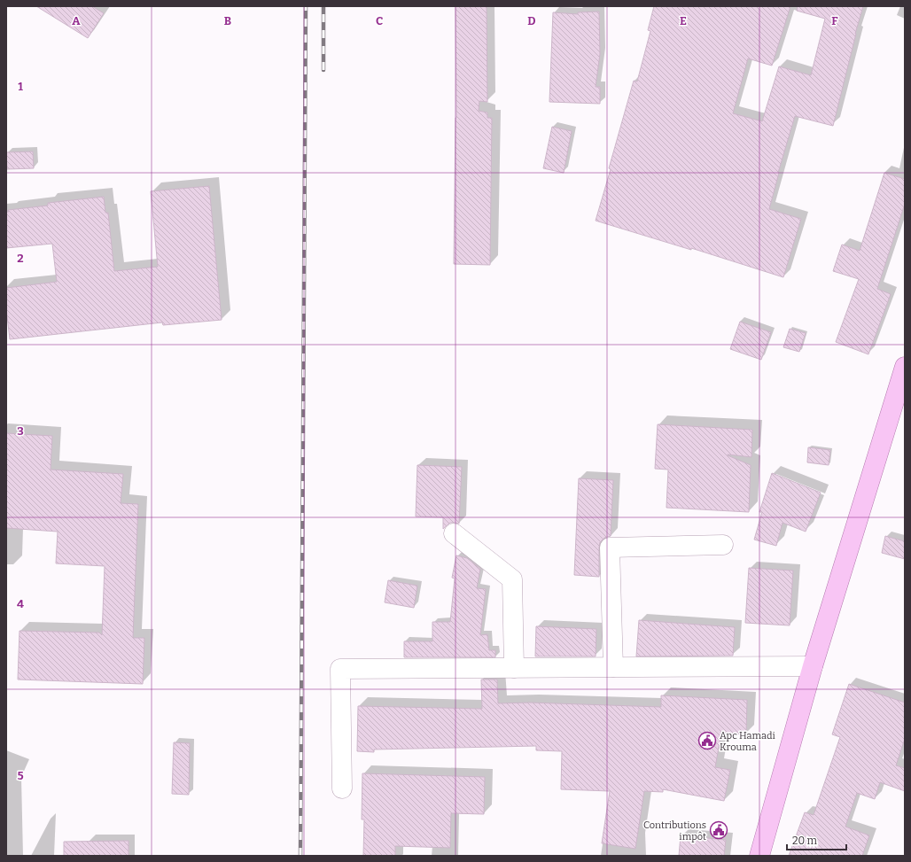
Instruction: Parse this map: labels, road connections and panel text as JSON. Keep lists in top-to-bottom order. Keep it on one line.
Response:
{"places":{"public building":["Apc Hamadi Krouma","Contributions impôt"]},"scale_bar":"20 m","grid":{"columns":["A","B","C","D","E","F"],"rows":["1","2","3","4","5"]}}
